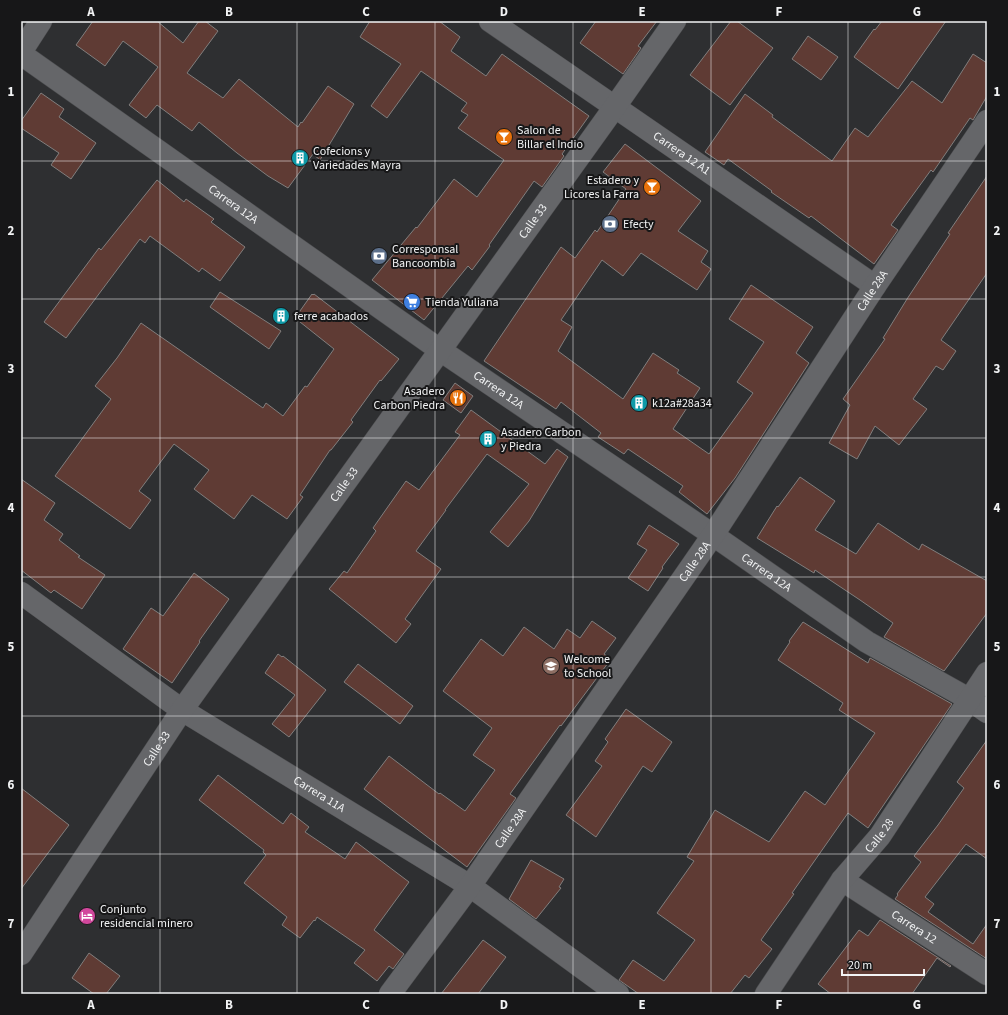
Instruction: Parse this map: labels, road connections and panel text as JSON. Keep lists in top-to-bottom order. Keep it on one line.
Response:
{"streets":{"street":["Carrera 12 A1","Carrera 12A","Calle 33","Calle 28A","Carrera 11A","Calle 28","Carrera 12"]},"crossings":[["Carrera 12 A1","Calle 33"],["Carrera 12 A1","Calle 28A"],["Carrera 12A","Calle 33"],["Carrera 12A","Calle 28A"],["Carrera 12A","Calle 28"],["Calle 33","Carrera 11A"],["Calle 28A","Carrera 11A"],["Calle 28","Carrera 12"]],"places":{"bar":["Salon de Billar el Indio","Estadero y Licores la Farra"],"building":["Cofecions y Variedades Mayra","ferre acabados","k12a#28a34","Asadero Carbon y Piedra"],"bank":["Efecty","Corresponsal Bancoombia"],"supermarket":["Tienda Yuliana"],"restaurant":["Asadero Carbon Piedra"],"school or university":["Welcome to School"],"hotel":["Conjunto residencial minero"]},"scale_bar":"20 m","grid":{"columns":["A","B","C","D","E","F","G"],"rows":["1","2","3","4","5","6","7"]}}
